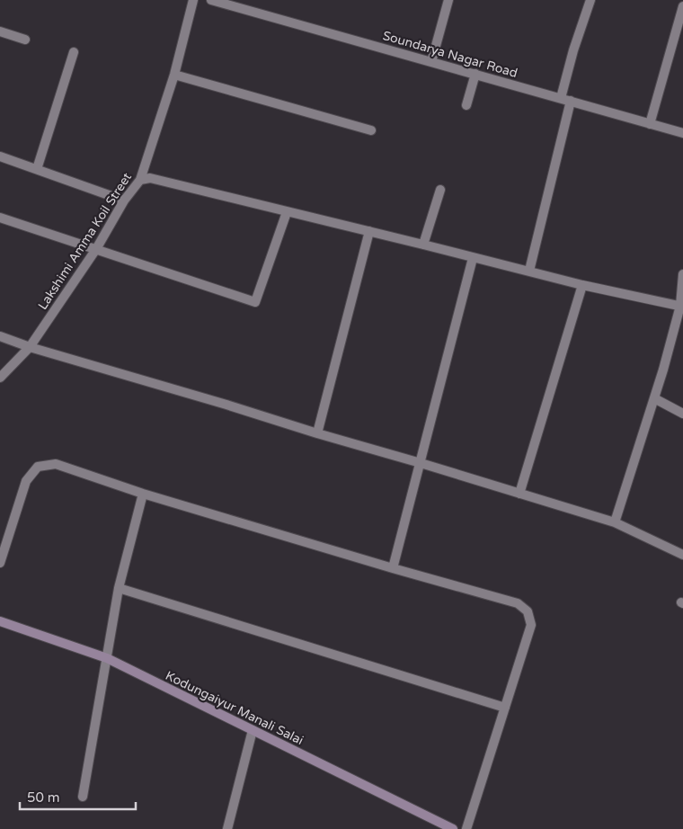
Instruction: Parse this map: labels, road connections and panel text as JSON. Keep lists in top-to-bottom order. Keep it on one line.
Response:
{"streets":{"street":["Soundarya Nagar Road","Lakshimi Amma Koil Street","Kodungaiyur Manali Salai"]},"scale_bar":"50 m"}
